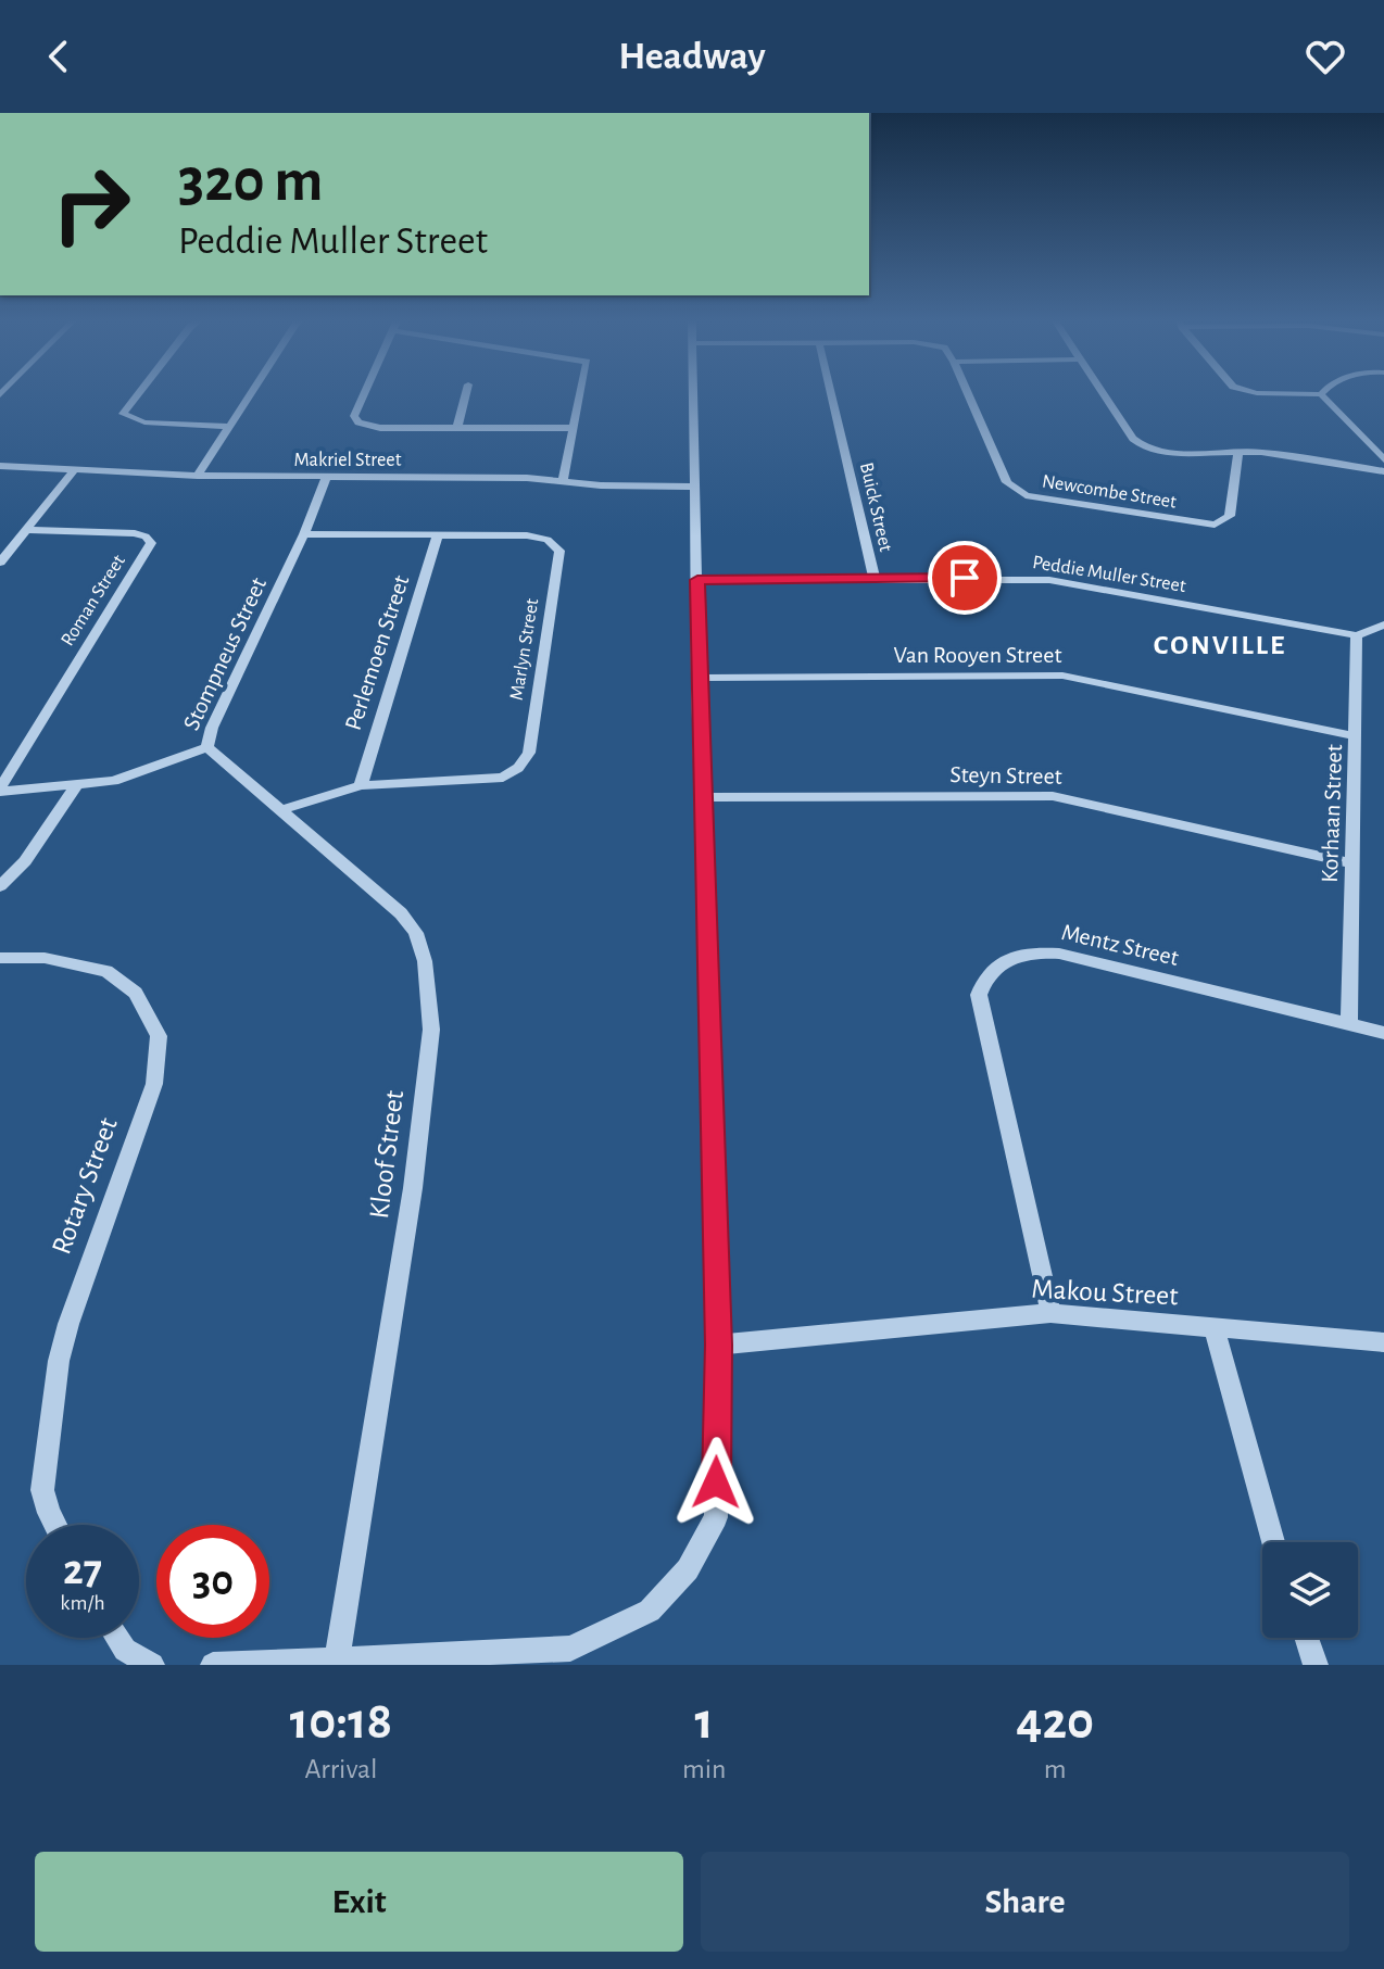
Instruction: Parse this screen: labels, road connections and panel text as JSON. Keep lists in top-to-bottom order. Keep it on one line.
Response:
{"streets":{"street":["Makriel Street","Newcombe Street","Buick Street","Peddie Muller Street","Roman Street","Marlyn Street","Perlemoen Street","Stompneus Street","Van Rooyen Street","Steyn Street","Korhaan Street","Mentz Street","Kloof Street","Rotary Street","Makou Street"]},"crossings":[["Makriel Street","Stompneus Street"],["Buick Street","Peddie Muller Street"],["Peddie Muller Street","Korhaan Street"],["Roman Street","Stompneus Street"],["Marlyn Street","Perlemoen Street"],["Marlyn Street","Stompneus Street"],["Marlyn Street","Kloof Street"],["Stompneus Street","Kloof Street"],["Van Rooyen Street","Korhaan Street"],["Steyn Street","Korhaan Street"],["Korhaan Street","Mentz Street"],["Mentz Street","Makou Street"]],"districts":["CONVILLE"],"page":{"header":"Headway","turn":["320 m","Peddie Muller Street"],"speed":"27 km/h","limit":"30","eta":["10:18","Arrival","1","min","420","m"],"buttons":["Exit","Share"]}}
